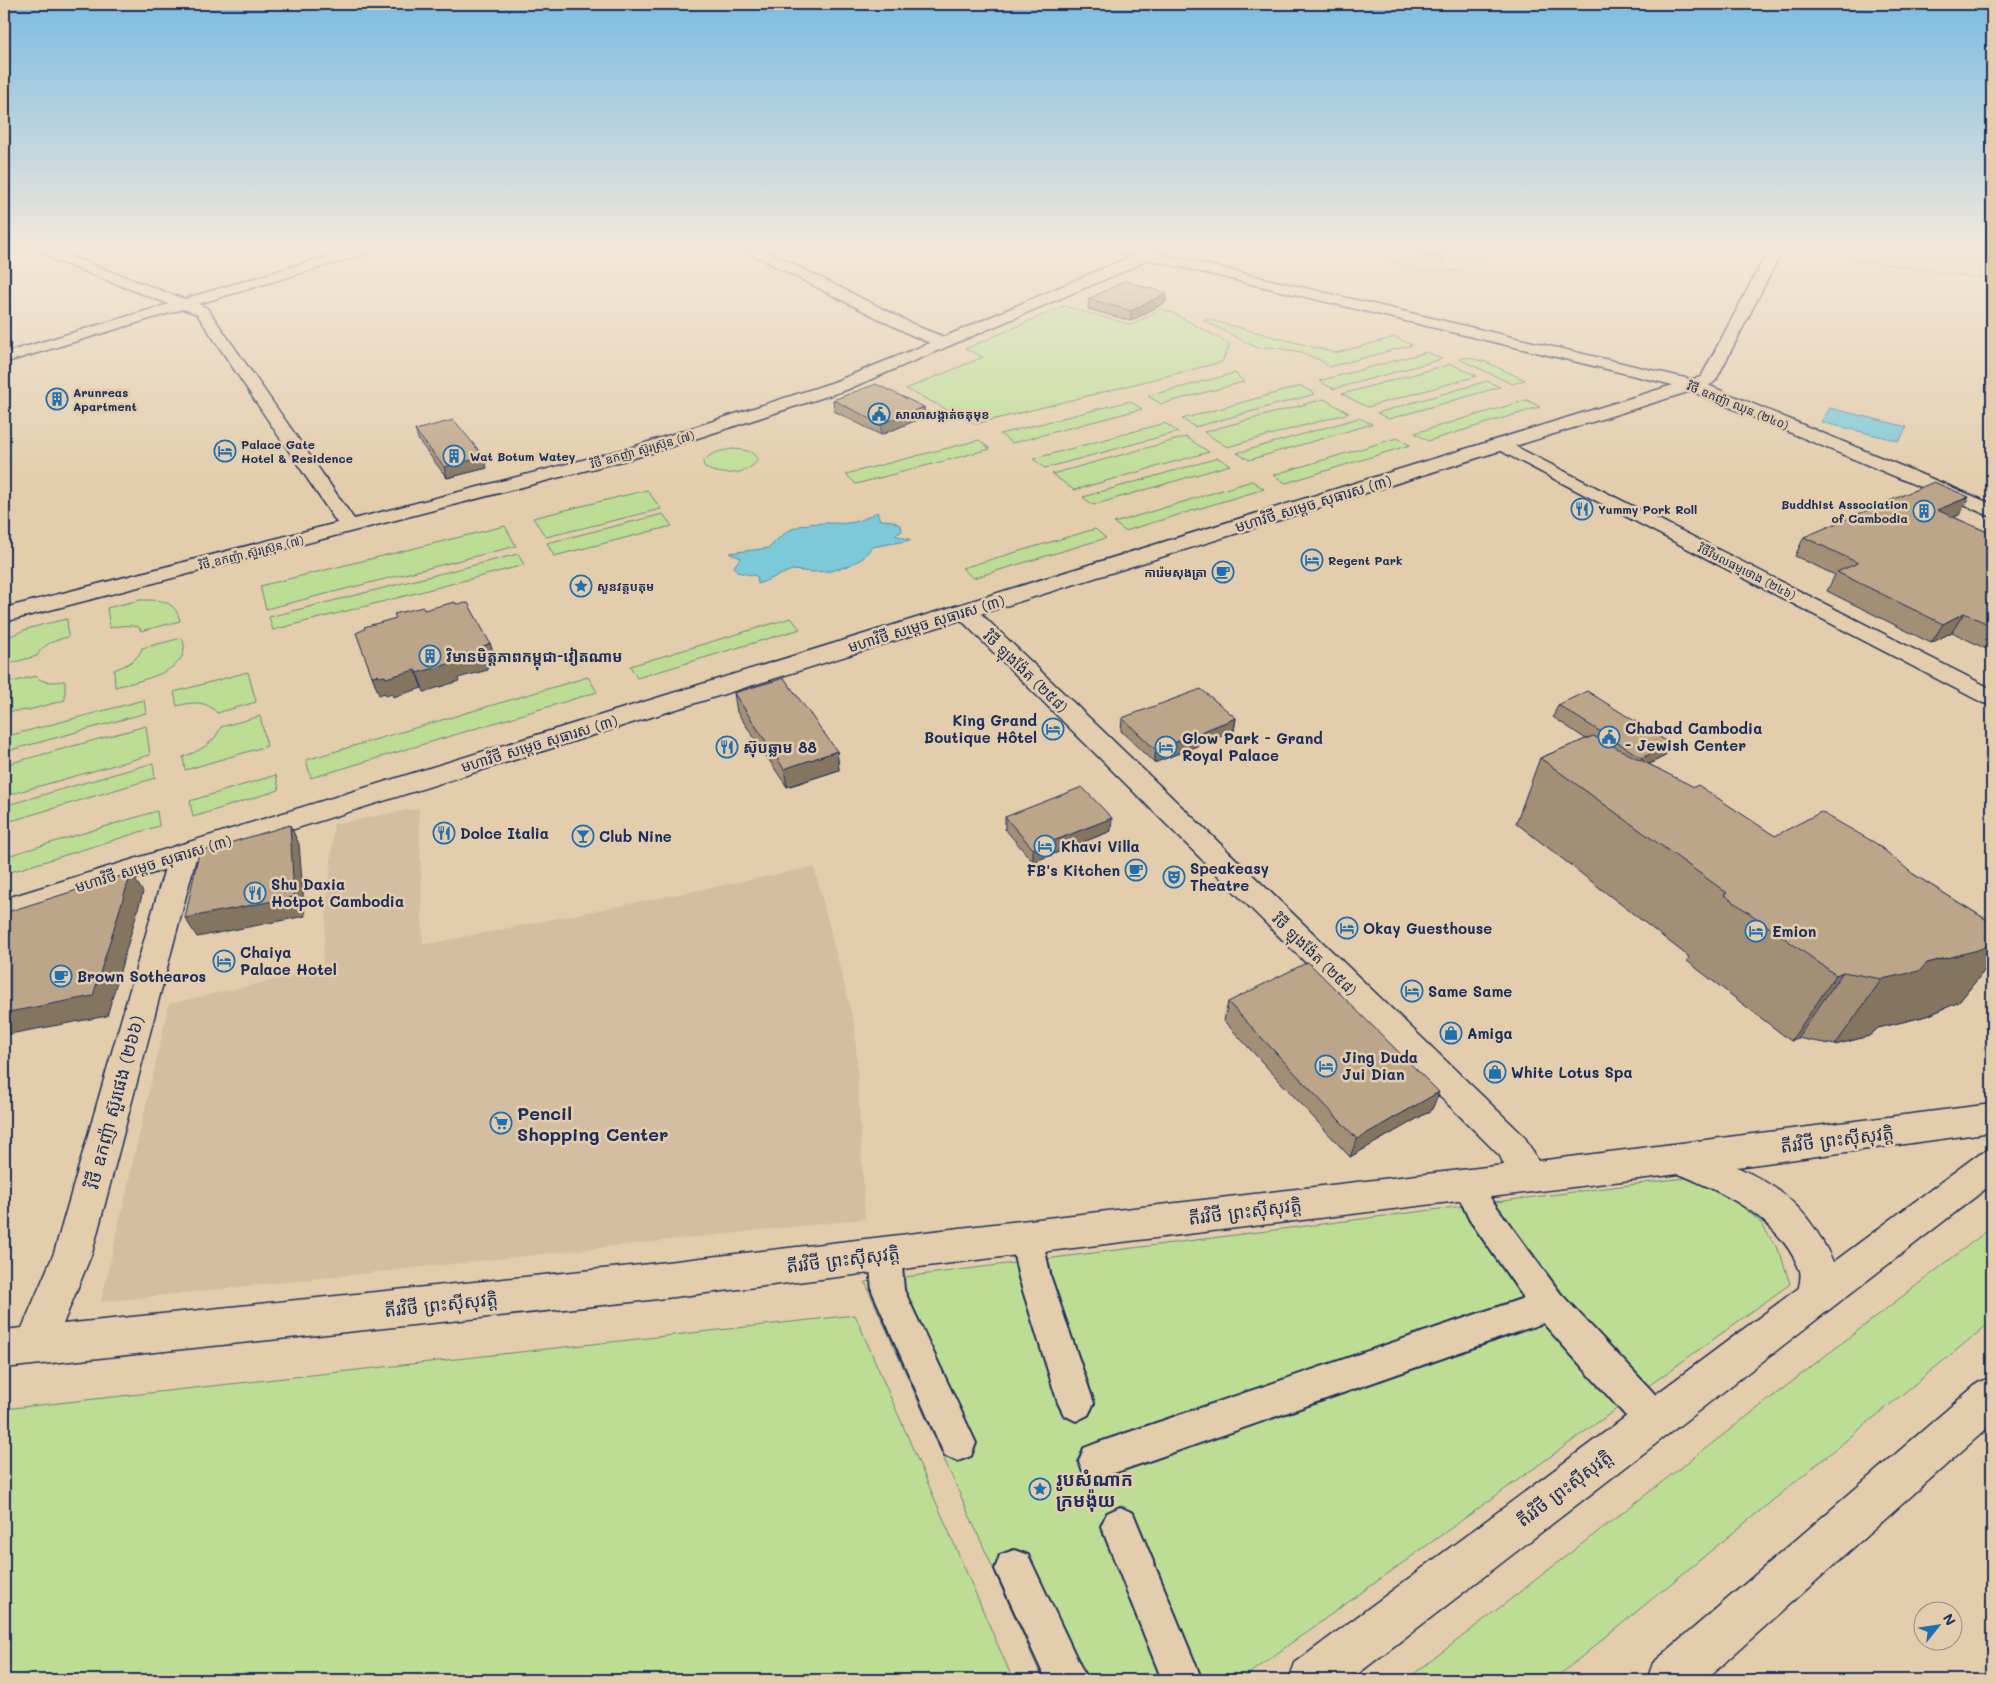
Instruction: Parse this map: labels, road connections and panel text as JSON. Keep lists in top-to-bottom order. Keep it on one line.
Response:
{"streets":{"street":["វិថី ឧកញ៉ា ឈុន (២៤០)","វិថី ឧកញ៉ា ស៊ួរស៊្រុន (៧)","មហាវិថី សម្តេច សុធារស (៣)","វិថីវិមលធម្មថោង (២៤៦)","វិថី ឡុងង៉ែត (២៥៨)","វិថី ឧកញ៉ា ស៊ួរផេង (២៦៦)","តីរវិថី ព្រះស៊ីសុវត្តិ"]},"crossings":[["វិថី ឧកញ៉ា ឈុន (២៤០)","មហាវិថី សម្តេច សុធារស (៣)"],["មហាវិថី សម្តេច សុធារស (៣)","វិថីវិមលធម្មថោង (២៤៦)"],["មហាវិថី សម្តេច សុធារស (៣)","វិថី ឡុងង៉ែត (២៥៨)"],["មហាវិថី សម្តេច សុធារស (៣)","វិថី ឧកញ៉ា ស៊ួរផេង (២៦៦)"],["វិថី ឡុងង៉ែត (២៥៨)","តីរវិថី ព្រះស៊ីសុវត្តិ"],["វិថី ឧកញ៉ា ស៊ួរផេង (២៦៦)","តីរវិថី ព្រះស៊ីសុវត្តិ"]],"places":{"building":["Arunreas Apartment","Wat Botum Watey","Buddhist Association of Cambodia","វិមានមិត្តភាពកម្ពុជា-វៀតណាម"],"public building":["សាលាសង្កាត់ចតុមុខ","Chabad Cambodia - Jewish Center"],"hotel":["Palace Gate Hotel & Residence","Regent Park","King Grand Boutique Hôtel","Glow Park - Grand Royal Palace","Khavi Villa","Okay Guesthouse","Emion","Chaiya Palace Hotel","Same Same","Jing Duda Jui Dian"],"restaurant":["Yummy Pork Roll","ស៊ុបឆ្លាម 88","Dolce Italia","Shu Daxia Hotpot Cambodia"],"cafe":["ការ៉េមសុងត្រា","FB's Kitchen","Brown Sothearos"],"place":["សួនវត្តបតុម","រូបសំណាក ក្រមង៉ុយ"],"bar":["Club Nine"],"theatre":["Speakeasy Theatre"],"shop":["Amiga","White Lotus Spa"],"supermarket":["Pencil Shopping Center"]},"north":"top right"}
